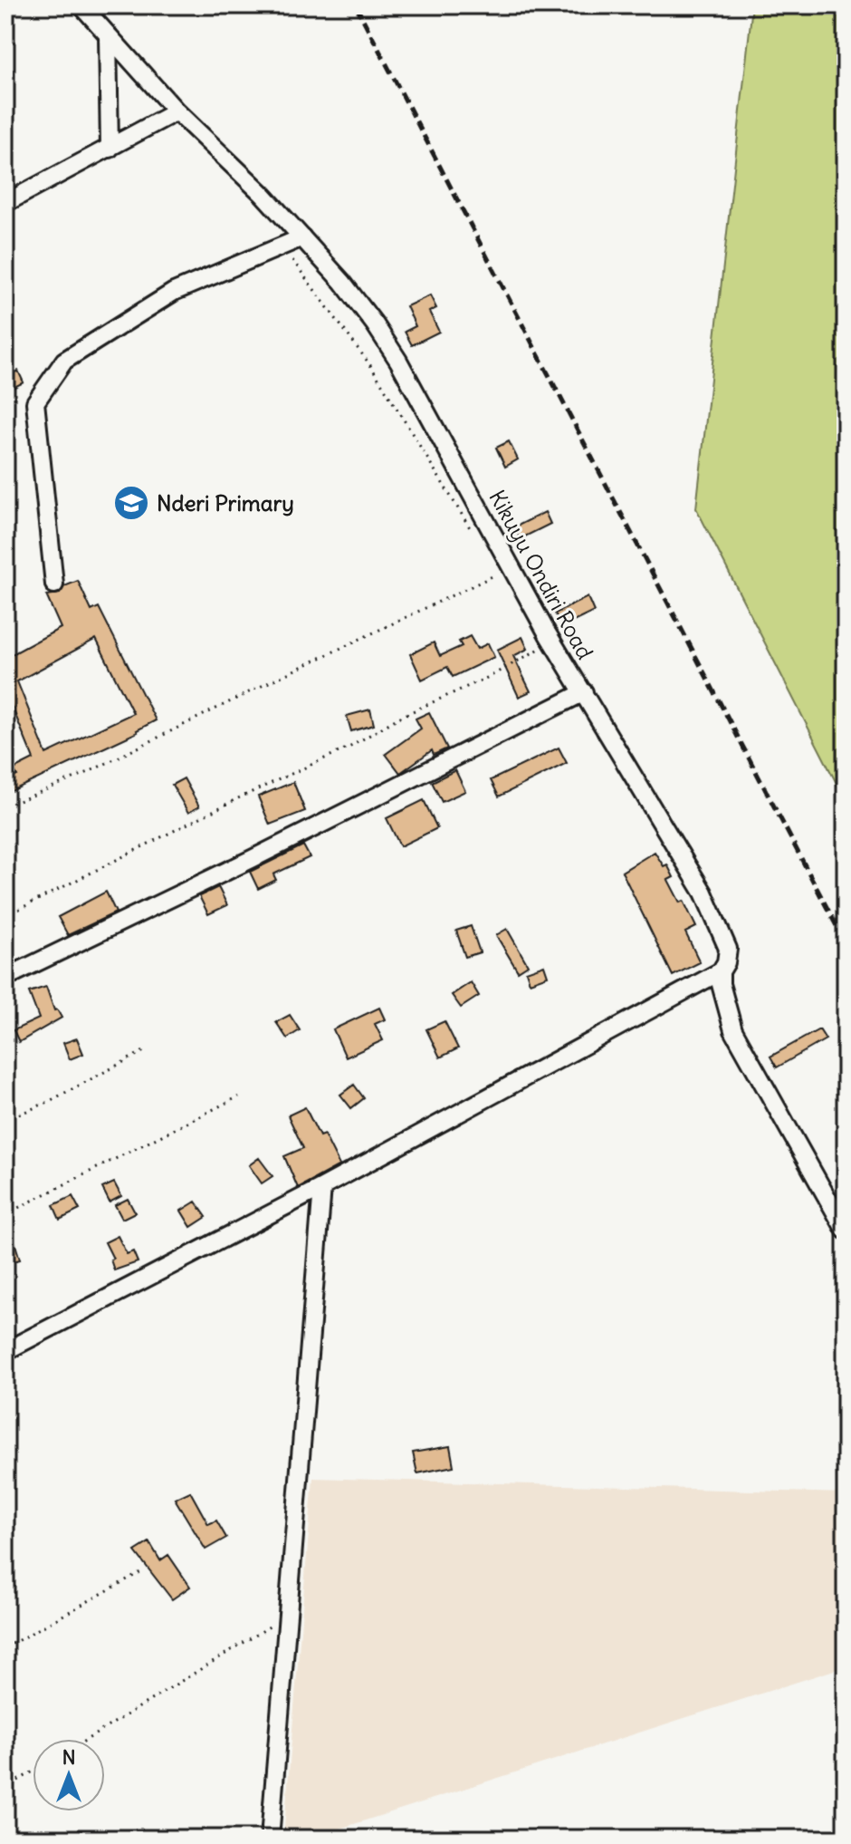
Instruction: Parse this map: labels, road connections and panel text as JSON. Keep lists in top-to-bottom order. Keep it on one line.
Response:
{"streets":{"street":["Kikuyu Ondiri Road"]},"places":{"school or university":["Nderi Primary"]},"north":"top"}
